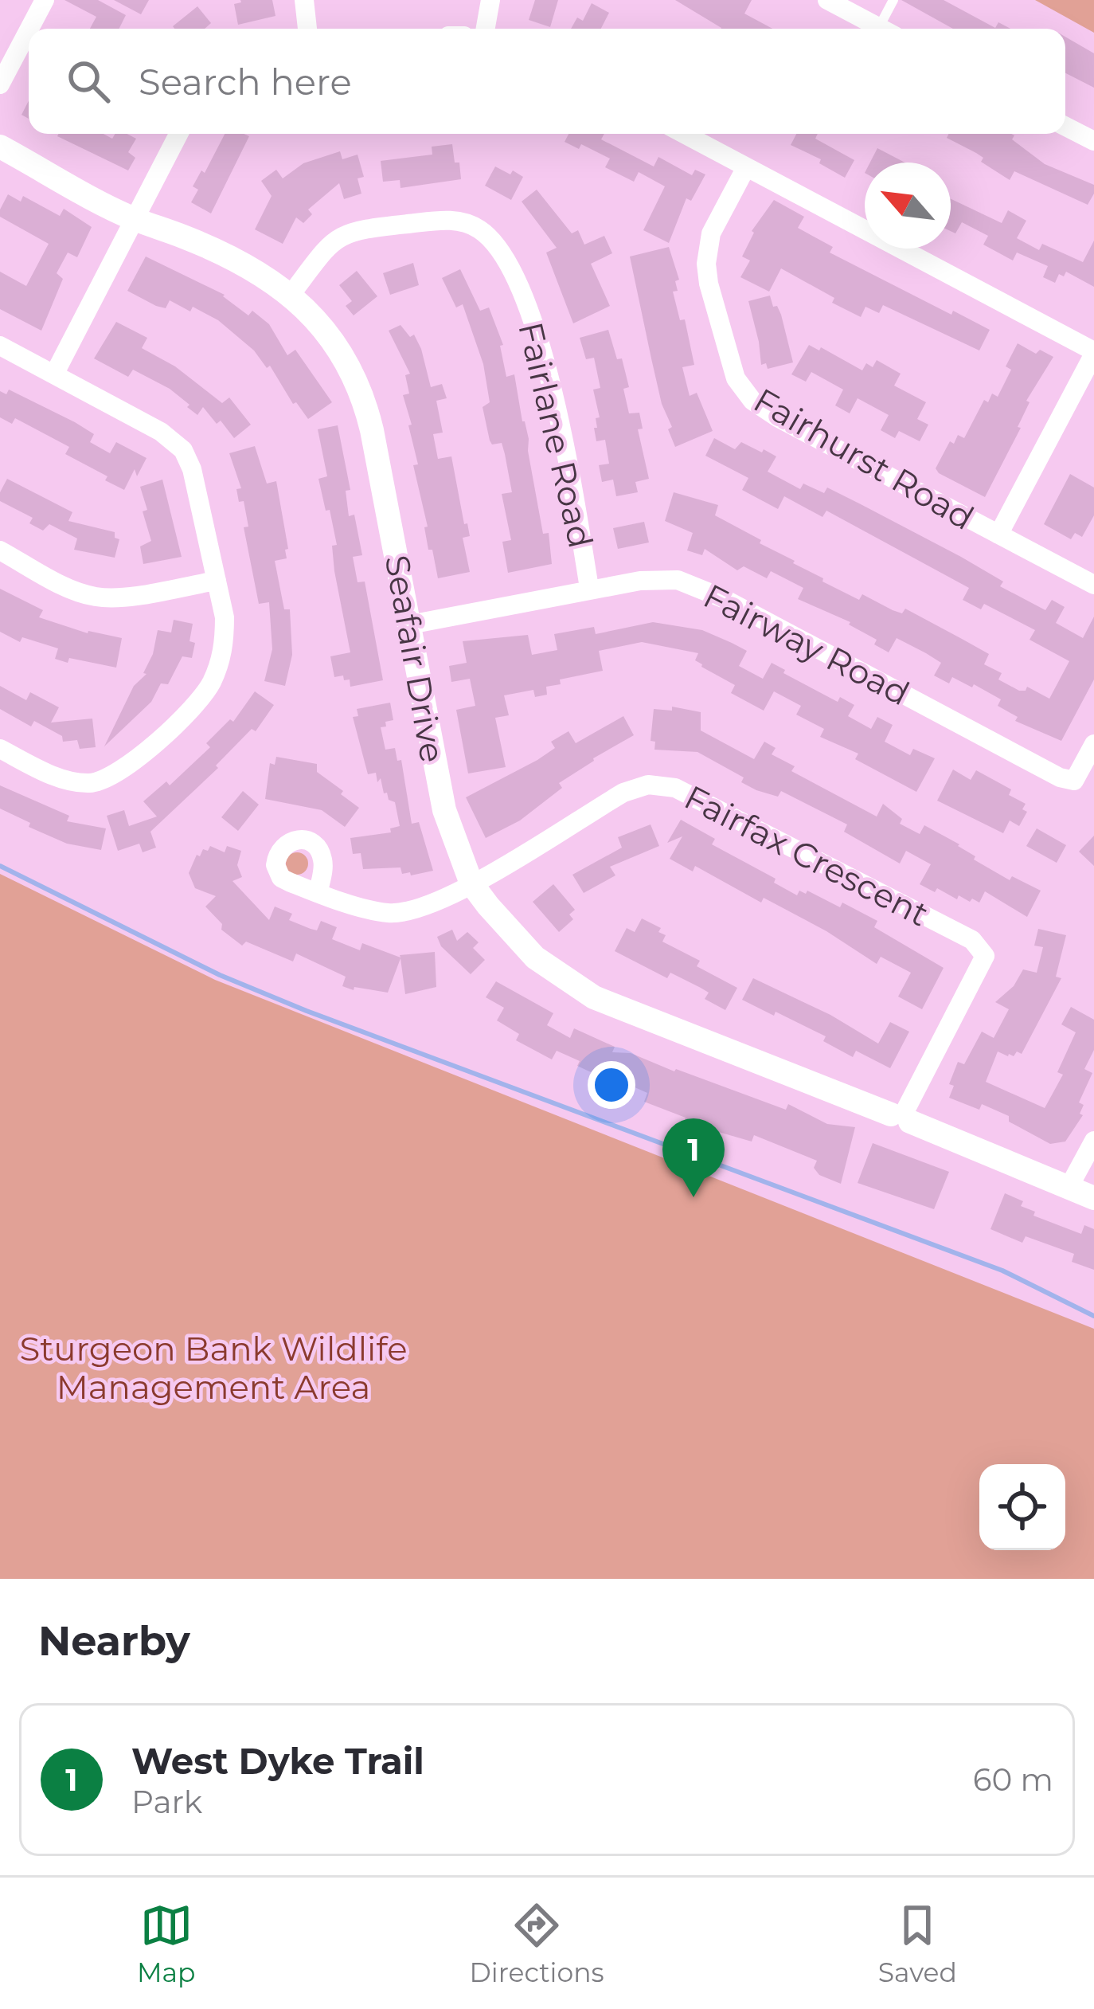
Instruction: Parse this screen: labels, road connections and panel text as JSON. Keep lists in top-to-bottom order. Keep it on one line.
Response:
{"streets":{"street":["Fairlane Road","Fairhurst Road","Fairway Road","Seafair Drive","Fairfax Crescent"]},"crossings":[["Fairlane Road","Fairway Road"],["Fairlane Road","Seafair Drive"],["Fairway Road","Seafair Drive"],["Seafair Drive","Fairfax Crescent"]],"parks":["Sturgeon Bank Wildlife Management Area"],"north":"top left","page":{"search":"Search here","pins":"1","heading":"Nearby","list":[{"mark":"1","name":"West Dyke Trail","note":"Park","value":"60 m"}],"nav":["Map","Directions","Saved"]}}
